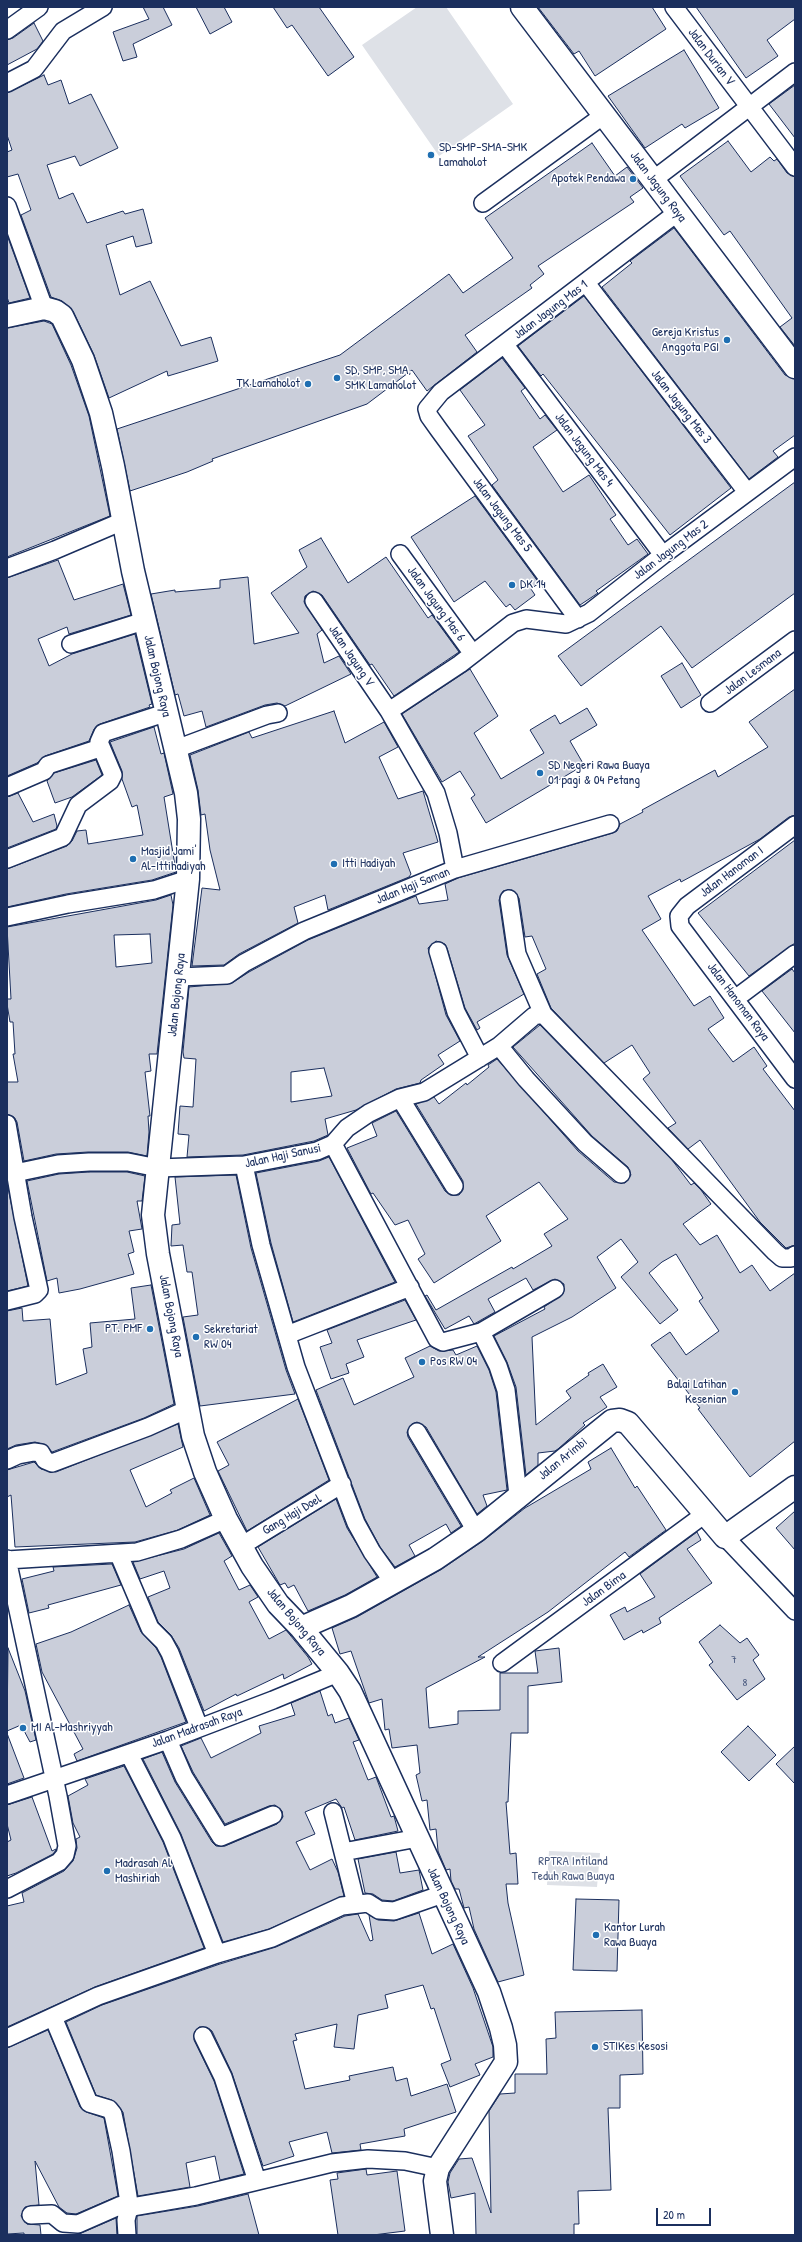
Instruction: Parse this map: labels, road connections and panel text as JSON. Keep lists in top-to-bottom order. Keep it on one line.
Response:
{"streets":{"street":["Jalan Durian V","Jalan Jagung Raya","Jalan Jagung Mas 1","Jalan Jagung Mas 3","Jalan Jagung Mas 4","Jalan Jagung Mas 5","Jalan Jagung Mas 2","Jalan Jagung Mas 6","Jalan Jagung V","Jalan Lesmana","Jalan Bojong Raya","Jalan Hanoman I","Jalan Haji Saman","Jalan Hanoman Raya","Jalan Haji Sanusi","Jalan Arimbi","Gang Haji Doel","Jalan Bima","Jalan Madrasah Raya"]},"crossings":[["Jalan Jagung Raya","Jalan Jagung Mas 1"],["Jalan Jagung Mas 1","Jalan Jagung Mas 3"],["Jalan Jagung Mas 1","Jalan Jagung Mas 4"],["Jalan Jagung Mas 1","Jalan Jagung Mas 5"],["Jalan Jagung Mas 3","Jalan Jagung Mas 2"],["Jalan Jagung Mas 4","Jalan Jagung Mas 2"],["Jalan Jagung Mas 5","Jalan Jagung Mas 2"],["Jalan Jagung Mas 2","Jalan Jagung Mas 6"],["Jalan Jagung V","Jalan Haji Saman"],["Jalan Bojong Raya","Jalan Haji Saman"],["Jalan Bojong Raya","Jalan Haji Sanusi"],["Jalan Bojong Raya","Jalan Arimbi"],["Jalan Bojong Raya","Gang Haji Doel"],["Jalan Bojong Raya","Jalan Madrasah Raya"],["Jalan Hanoman I","Jalan Hanoman Raya"],["Jalan Arimbi","Jalan Bima"]],"parks":["RPTRA Intiland Teduh Rawa Buaya"],"places":["SD-SMP-SMA-SMK Lamaholot","Apotek Pendawa","Gereja Kristus Anggota PGI","SD, SMP, SMA, SMK Lamaholot","TK Lamaholot","DK 14","SD Negeri Rawa Buaya 01 pagi & 04 Petang","Masjid Jami' Al-Ittihadiyah","Itti Hadiyah","PT. PMF","Sekretariat RW 04","Pos RW 04","Balai Latihan Kesenian","MI Al-Mashriyyah","Madrasah Al Mashiriah","Kantor Lurah Rawa Buaya","STIKes Kesosi"],"house_numbers":["7","8"],"scale_bar":"20 m"}
